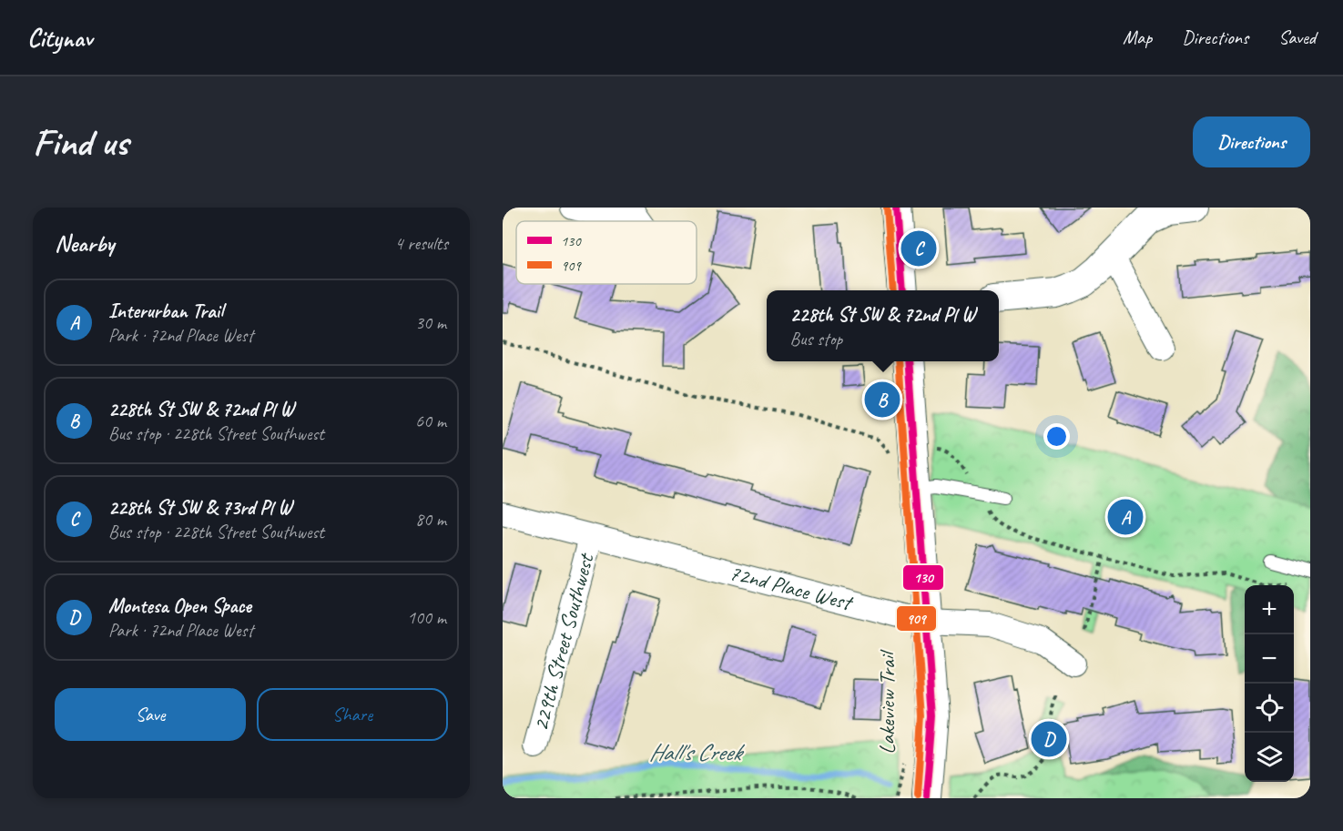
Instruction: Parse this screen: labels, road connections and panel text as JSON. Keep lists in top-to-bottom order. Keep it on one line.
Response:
{"streets":{"street":["72nd Place West","229th Street Southwest"],"path":["Lakeview Trail"]},"crossings":[["72nd Place West","229th Street Southwest"]],"water":["Hall's Creek"],"lines":["transit line 130","transit line 909"],"legend":["130","909"],"page":{"header":"Citynav","nav":["Map","Directions","Saved"],"buttons":["Directions",["Save","Share"]],"title":"Find us","heading":["Nearby","4 results"],"pins":["C","B","A","D"],"list":[{"mark":"A","name":"Interurban Trail","note":"Park · 72nd Place West","value":"30 m"},{"mark":"B","name":"228th St SW & 72nd Pl W","note":"Bus stop · 228th Street Southwest","value":"60 m"},{"mark":"C","name":"228th St SW & 73rd Pl W","note":"Bus stop · 228th Street Southwest","value":"80 m"},{"mark":"D","name":"Montesa Open Space","note":"Park · 72nd Place West","value":"100 m"}],"popup":["228th St SW & 72nd Pl W","Bus stop"],"map_buttons":["+","−"]}}
